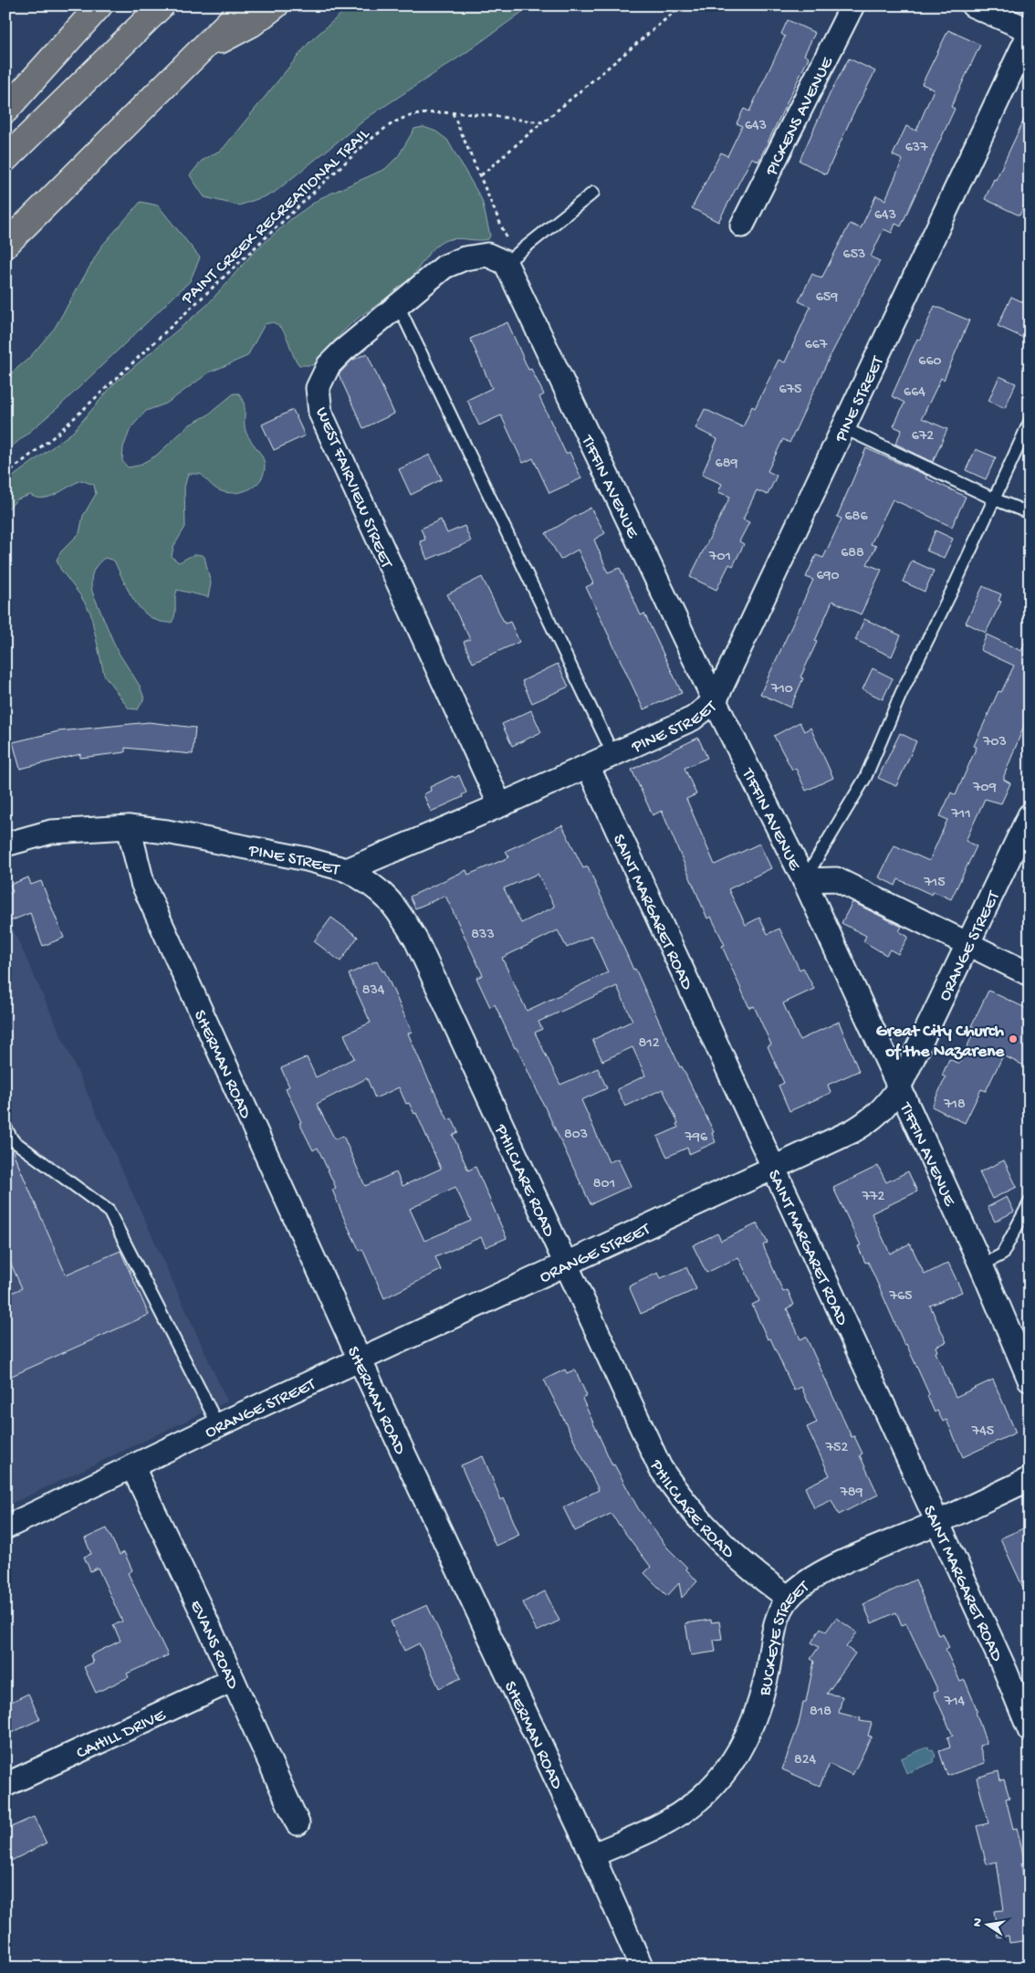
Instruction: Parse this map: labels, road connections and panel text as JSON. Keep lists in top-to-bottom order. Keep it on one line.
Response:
{"streets":{"street":["PICKENS AVENUE","PINE STREET","TIFFIN AVENUE","WEST FAIRVIEW STREET","SAINT MARGARET ROAD","ORANGE STREET","SHERMAN ROAD","PHILCLARE ROAD","BUCKEYE STREET","EVANS ROAD","CAHILL DRIVE"],"path":["PAINT CREEK RECREATIONAL TRAIL"]},"crossings":[["PINE STREET","TIFFIN AVENUE"],["PINE STREET","WEST FAIRVIEW STREET"],["PINE STREET","SAINT MARGARET ROAD"],["PINE STREET","SHERMAN ROAD"],["PINE STREET","PHILCLARE ROAD"],["TIFFIN AVENUE","WEST FAIRVIEW STREET"],["TIFFIN AVENUE","ORANGE STREET"],["SAINT MARGARET ROAD","ORANGE STREET"],["SAINT MARGARET ROAD","BUCKEYE STREET"],["ORANGE STREET","SHERMAN ROAD"],["ORANGE STREET","PHILCLARE ROAD"],["ORANGE STREET","EVANS ROAD"],["SHERMAN ROAD","BUCKEYE STREET"],["PHILCLARE ROAD","BUCKEYE STREET"],["EVANS ROAD","CAHILL DRIVE"]],"places":["Great City Church of the Nazarene"],"house_numbers":["643","637","643","653","659","667","660","675","664","672","689","686","688","701","690","710","703","709","711","715","833","834","812","718","803","796","801","772","765","745","752","789","714","818","824"],"north":"left"}
